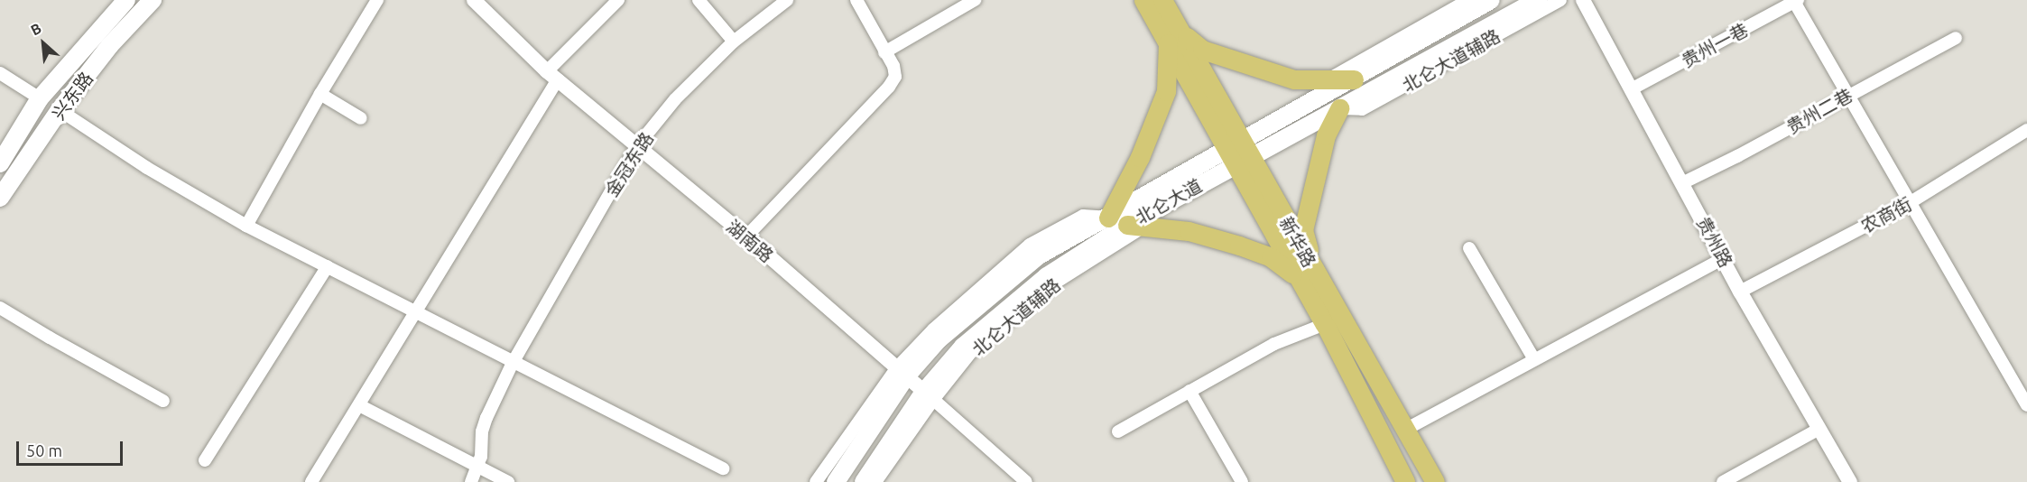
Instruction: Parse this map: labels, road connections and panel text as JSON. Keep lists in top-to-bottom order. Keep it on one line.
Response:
{"streets":{"main road":["兴东路","北仑大道","新华路"],"street":["贵州一巷","北仑大道辅路","贵州二巷","金冠东路","农商街","湖南路","贵州路"]},"crossings":[["贵州一巷","贵州路"],["北仑大道辅路","北仑大道"],["贵州二巷","贵州路"],["金冠东路","湖南路"],["北仑大道","湖南路"],["北仑大道","新华路"],["农商街","贵州路"]],"scale_bar":"50 m","north":"top left"}
